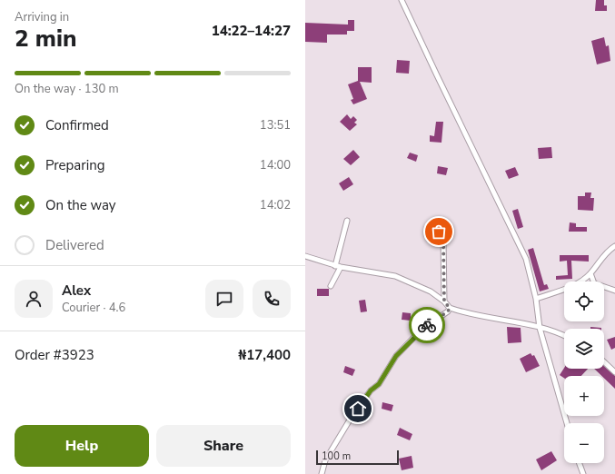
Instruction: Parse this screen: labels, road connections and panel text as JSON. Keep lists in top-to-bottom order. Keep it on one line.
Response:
{"scale_bar":"100 m","page":{"heading":["2 min","Arriving in","14:22–14:27"],"panel":["Alex","Courier · 4.6","Order #3923","₦17,400"],"bar":"On the way · 130 m","list":[["Confirmed","13:51"],["Preparing","14:00"],["On the way","14:02"],"Delivered"],"map_buttons":["+","−"],"buttons":["Help","Share"],"scale":"100 m"}}
